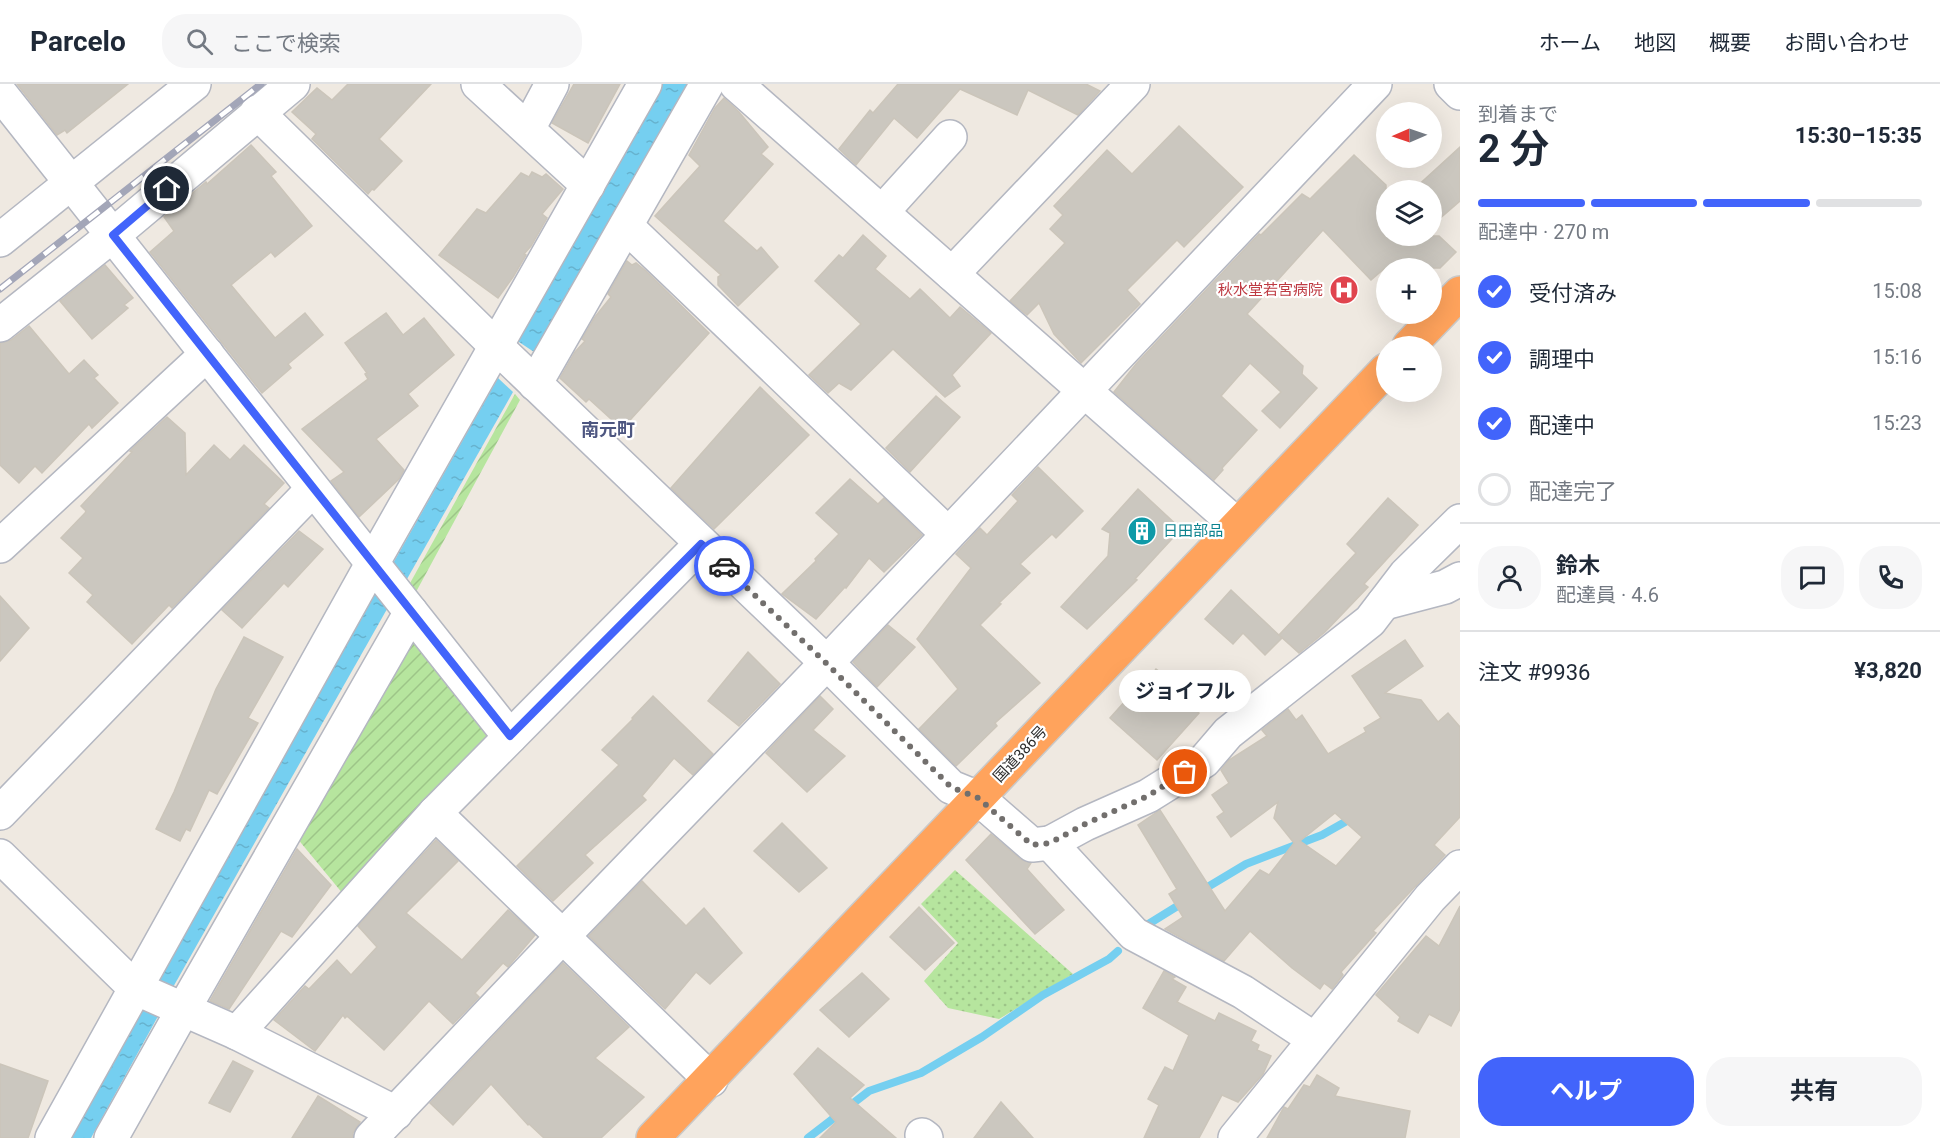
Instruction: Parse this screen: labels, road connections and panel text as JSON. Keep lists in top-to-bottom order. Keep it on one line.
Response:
{"streets":{"highway":["国道386号"]},"districts":["南元町"],"places":{"hospital":["秋水堂若宮病院"],"building":["日田部品"],"other":["ジョイフル"]},"north":"left","page":{"header":"Parcelo","search":"ここで検索","nav":["ホーム","地図","概要","お問い合わせ"],"heading":["2 分","到着まで","15:30–15:35"],"panel":["鈴木","配達員 · 4.6","注文 #9936","¥3,820"],"map_buttons":["+","−"],"bar":"配達中 · 270 m","list":[["受付済み","15:08"],["調理中","15:16"],["配達中","15:23"],"配達完了"],"bubble":"ジョイフル","buttons":["ヘルプ","共有"]}}
